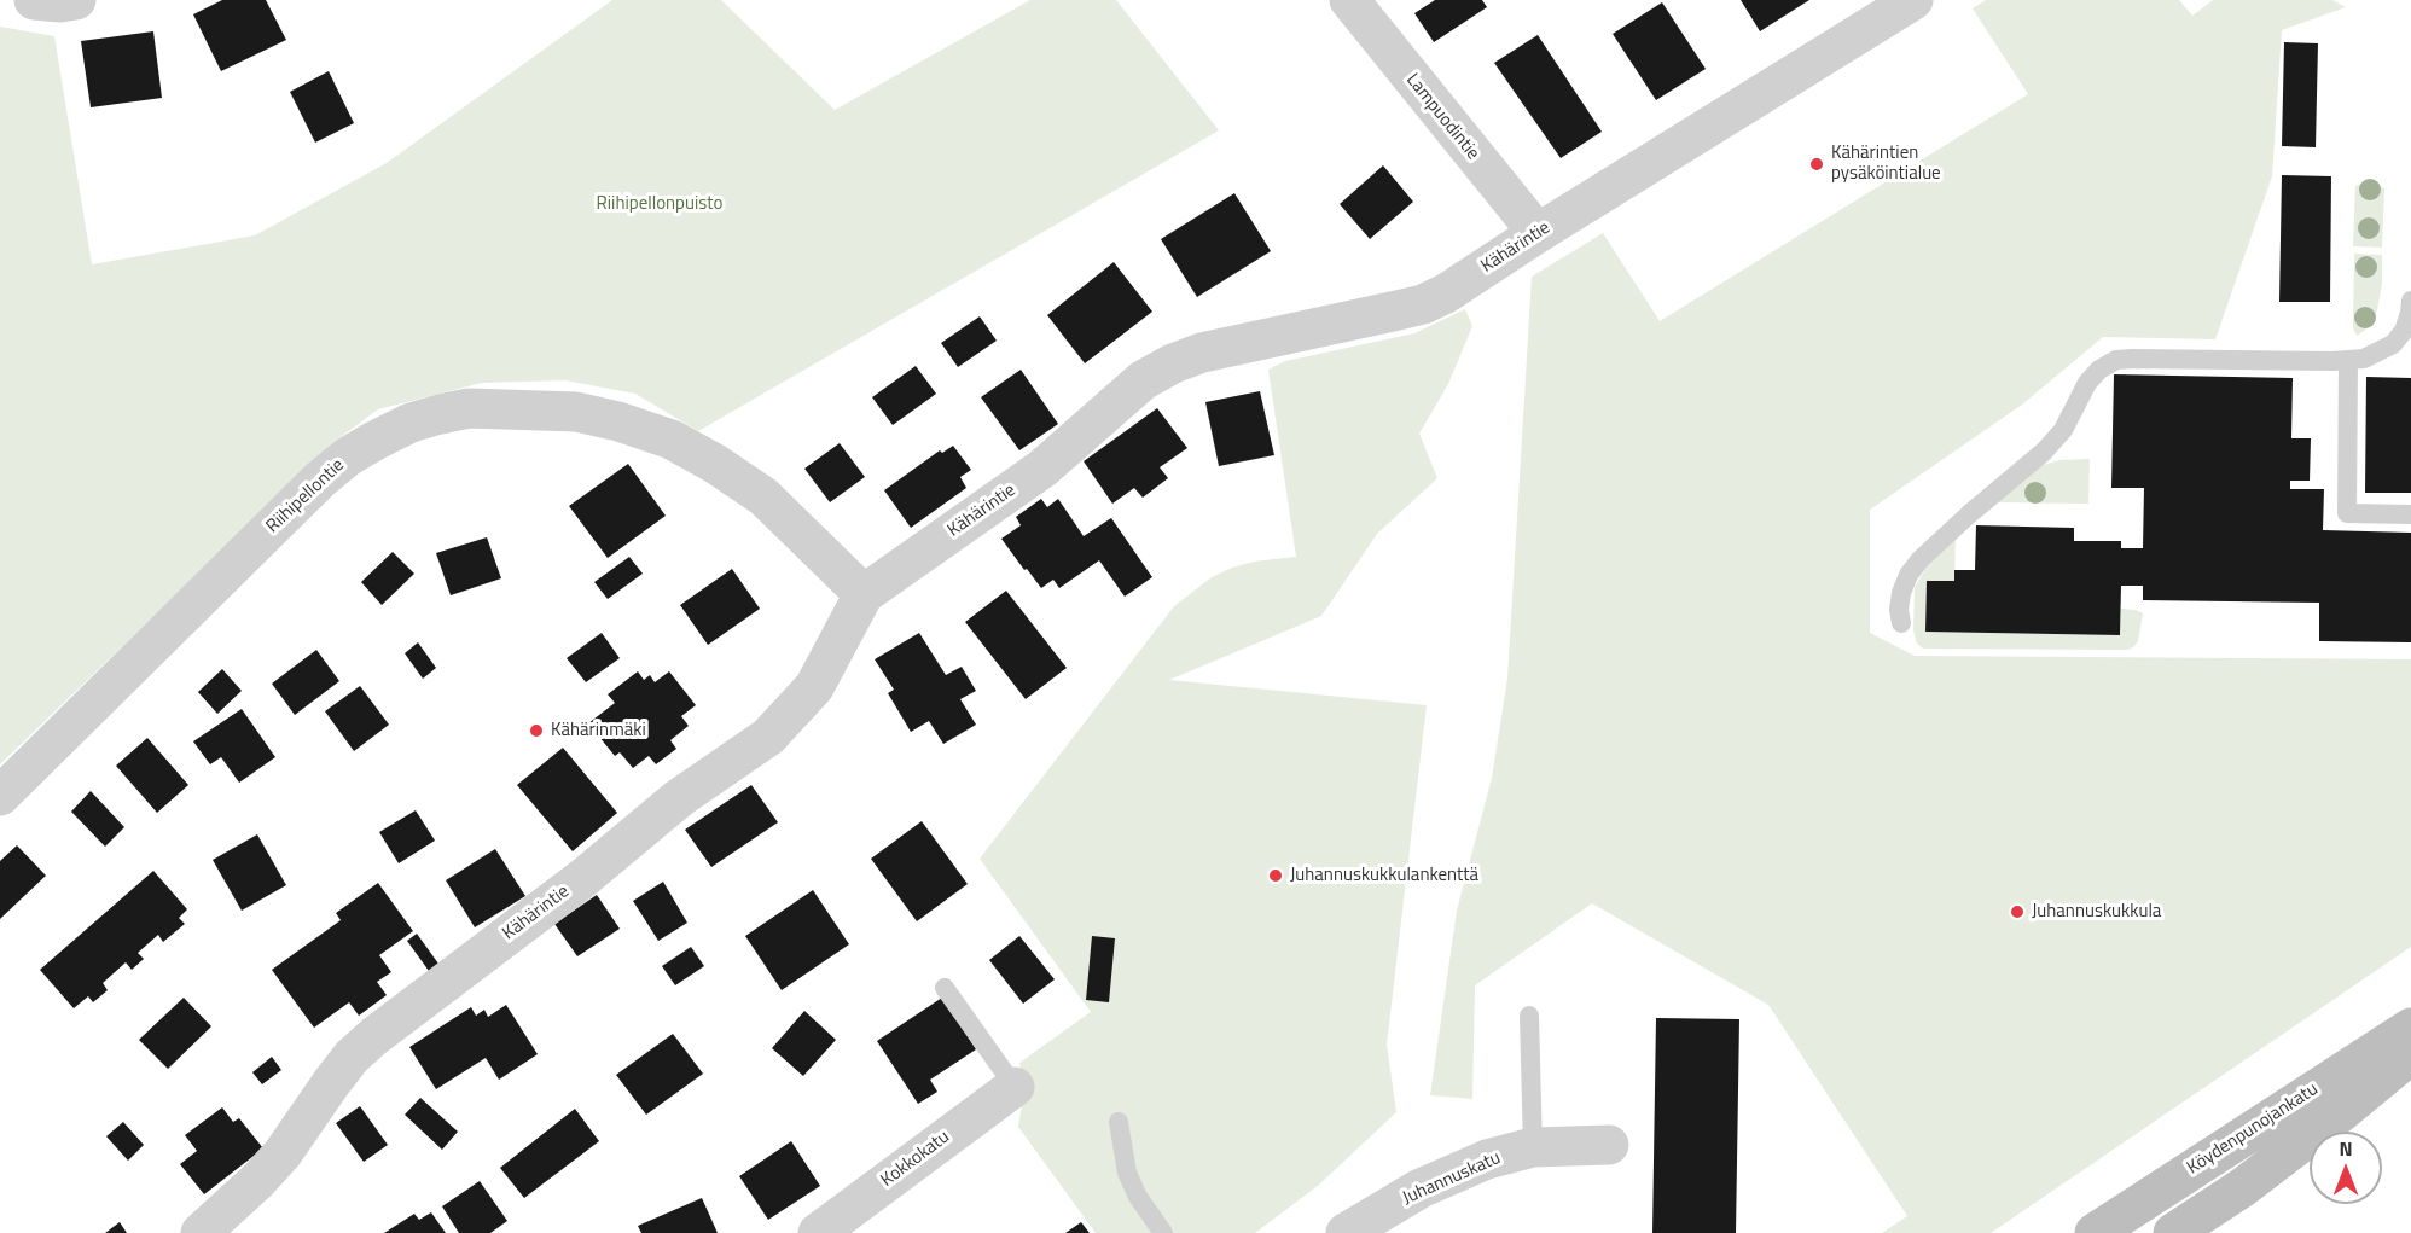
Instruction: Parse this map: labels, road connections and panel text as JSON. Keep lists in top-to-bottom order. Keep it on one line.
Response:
{"streets":{"main road":["Köydenpunojankatu"],"street":["Lampuodintie","Kähärintie","Riihipellontie","Kokkokatu","Juhannuskatu"]},"crossings":[["Lampuodintie","Kähärintie"],["Kähärintie","Riihipellontie"]],"parks":["Riihipellonpuisto"],"places":["Kähärintien pysäköintialue","Kähärinmäki","Juhannuskukkulankenttä","Juhannuskukkula"],"north":"top"}
